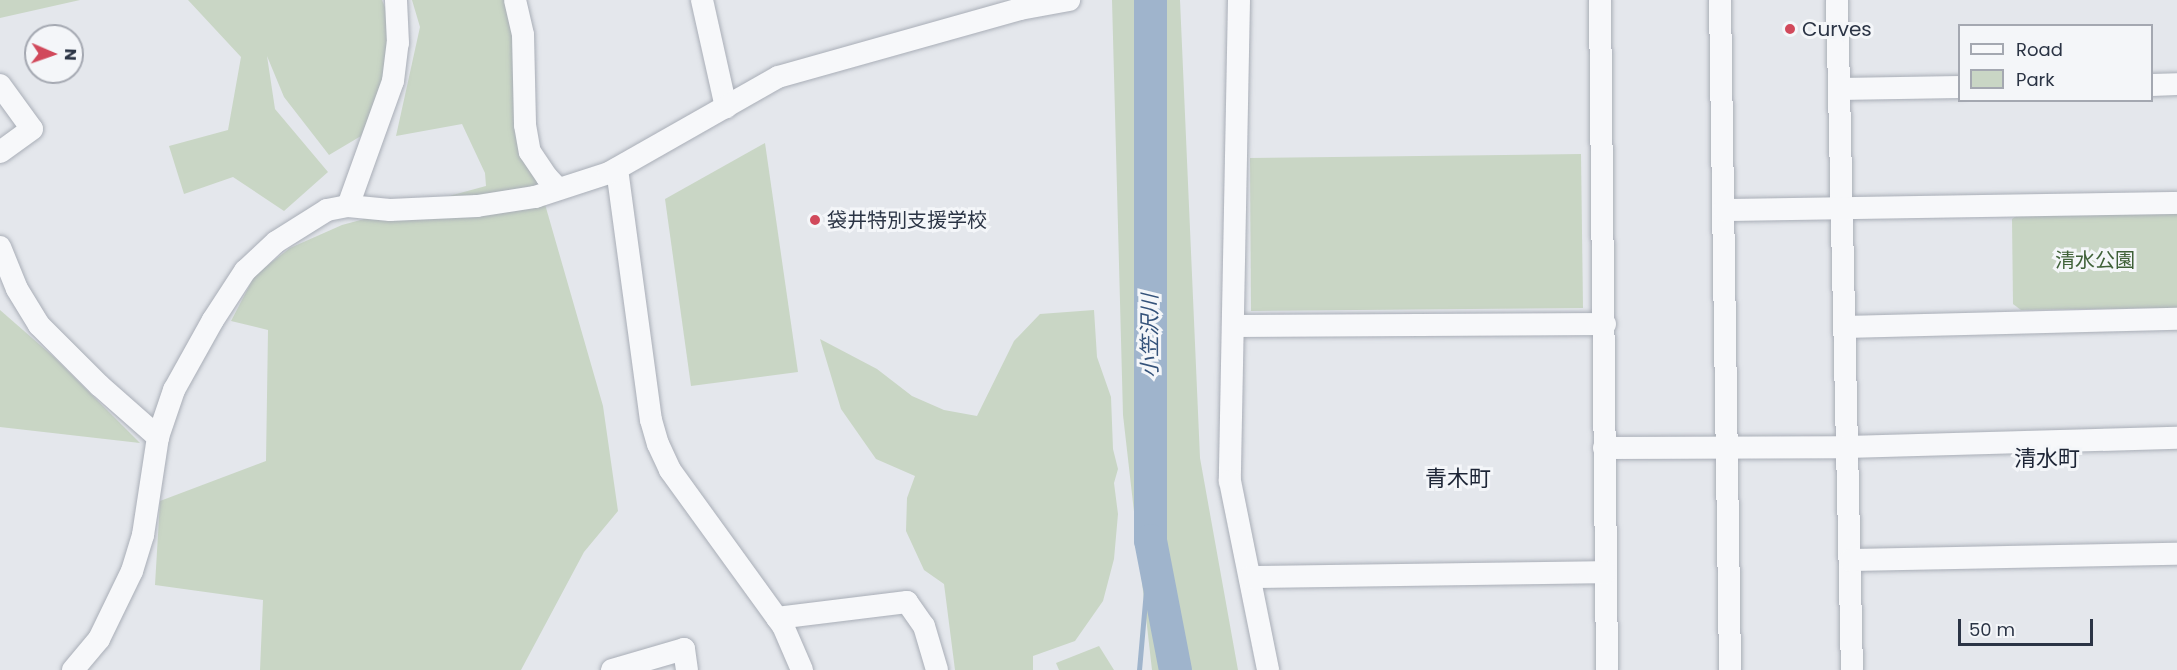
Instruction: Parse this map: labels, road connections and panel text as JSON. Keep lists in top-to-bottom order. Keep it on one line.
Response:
{"districts":["清水町","青木町"],"water":["小笠沢川"],"parks":["清水公園"],"places":["Curves","袋井特別支援学校"],"legend":["Road","Park"],"scale_bar":"50 m","north":"right"}
